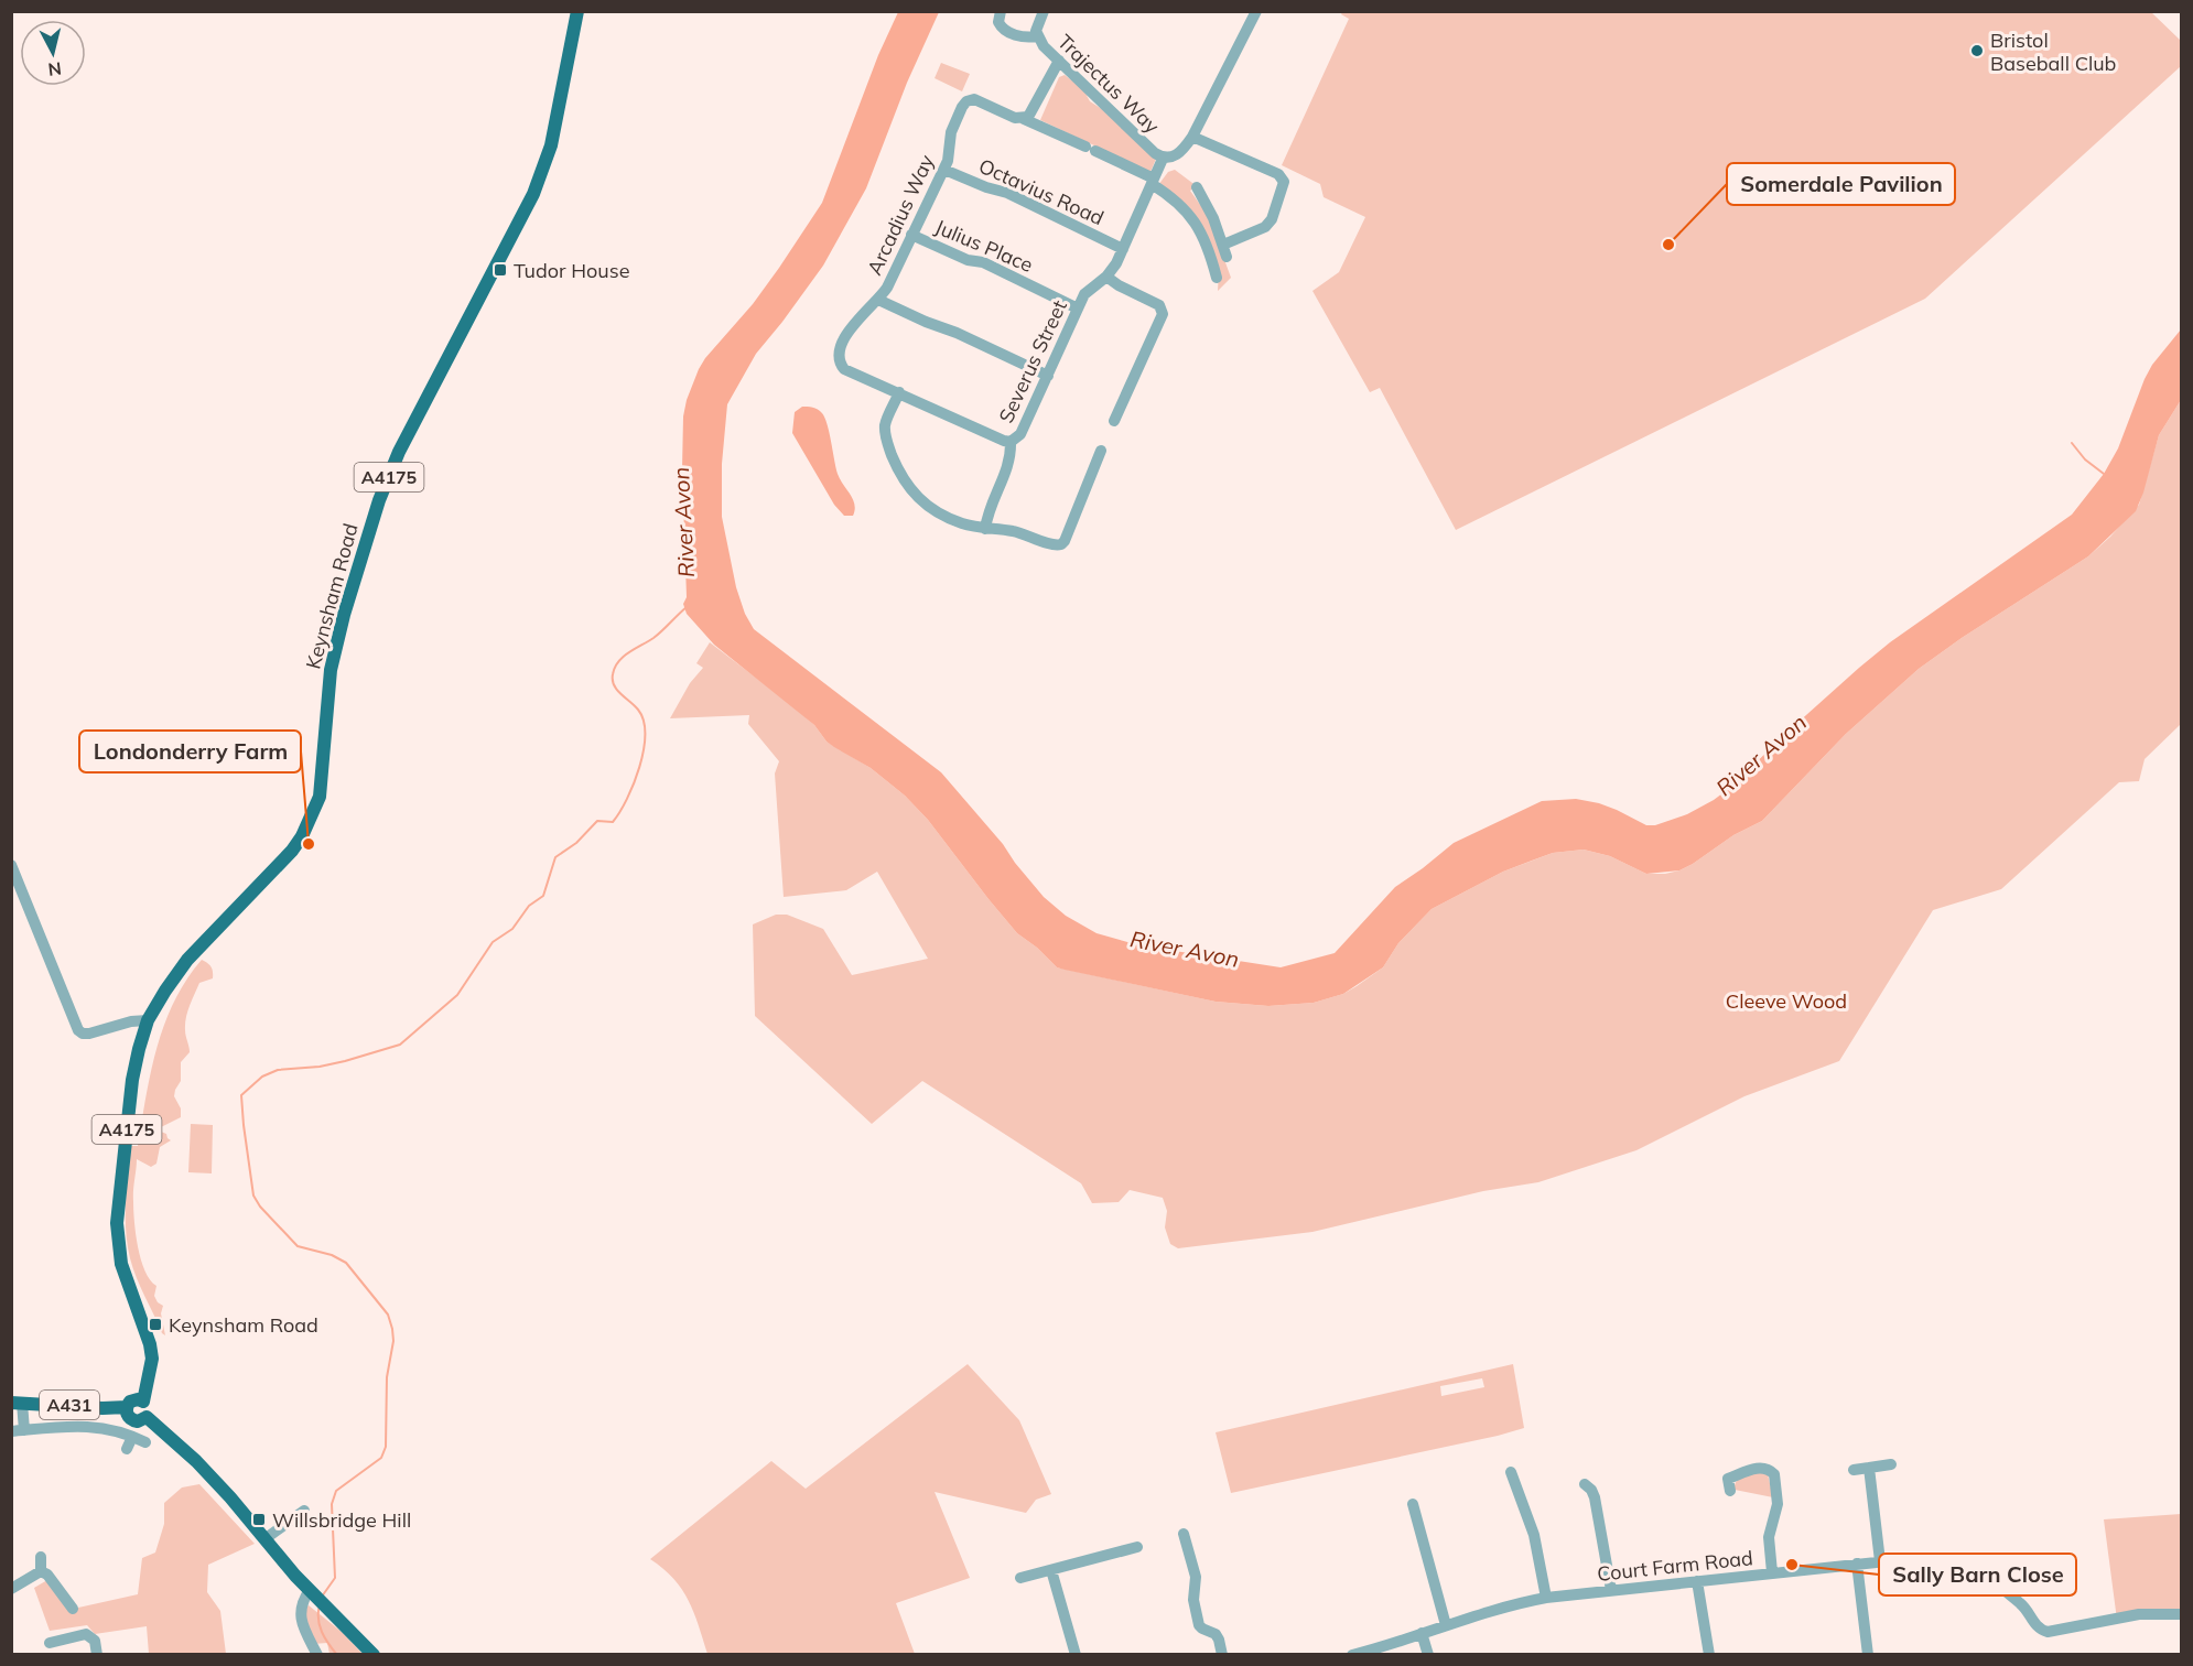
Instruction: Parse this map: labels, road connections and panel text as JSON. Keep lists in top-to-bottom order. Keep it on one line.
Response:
{"streets":{"main road":["A4175","Keynsham Road","A431"],"street":["Trajectus Way","Octavius Road","Arcadius Way","Julius Place","Severus Street","Court Farm Road"]},"crossings":[["Trajectus Way","Severus Street"],["Octavius Road","Arcadius Way"],["Octavius Road","Severus Street"],["Arcadius Way","Julius Place"],["Arcadius Way","Severus Street"],["Julius Place","Severus Street"],["Keynsham Road","A431"]],"water":["River Avon"],"parks":["Cleeve Wood"],"places":{"other":["Bristol Baseball Club","Somerdale Pavilion","Londonderry Farm","Sally Barn Close"],"transit":["Tudor House","Keynsham Road","Willsbridge Hill"]},"north":"bottom"}
